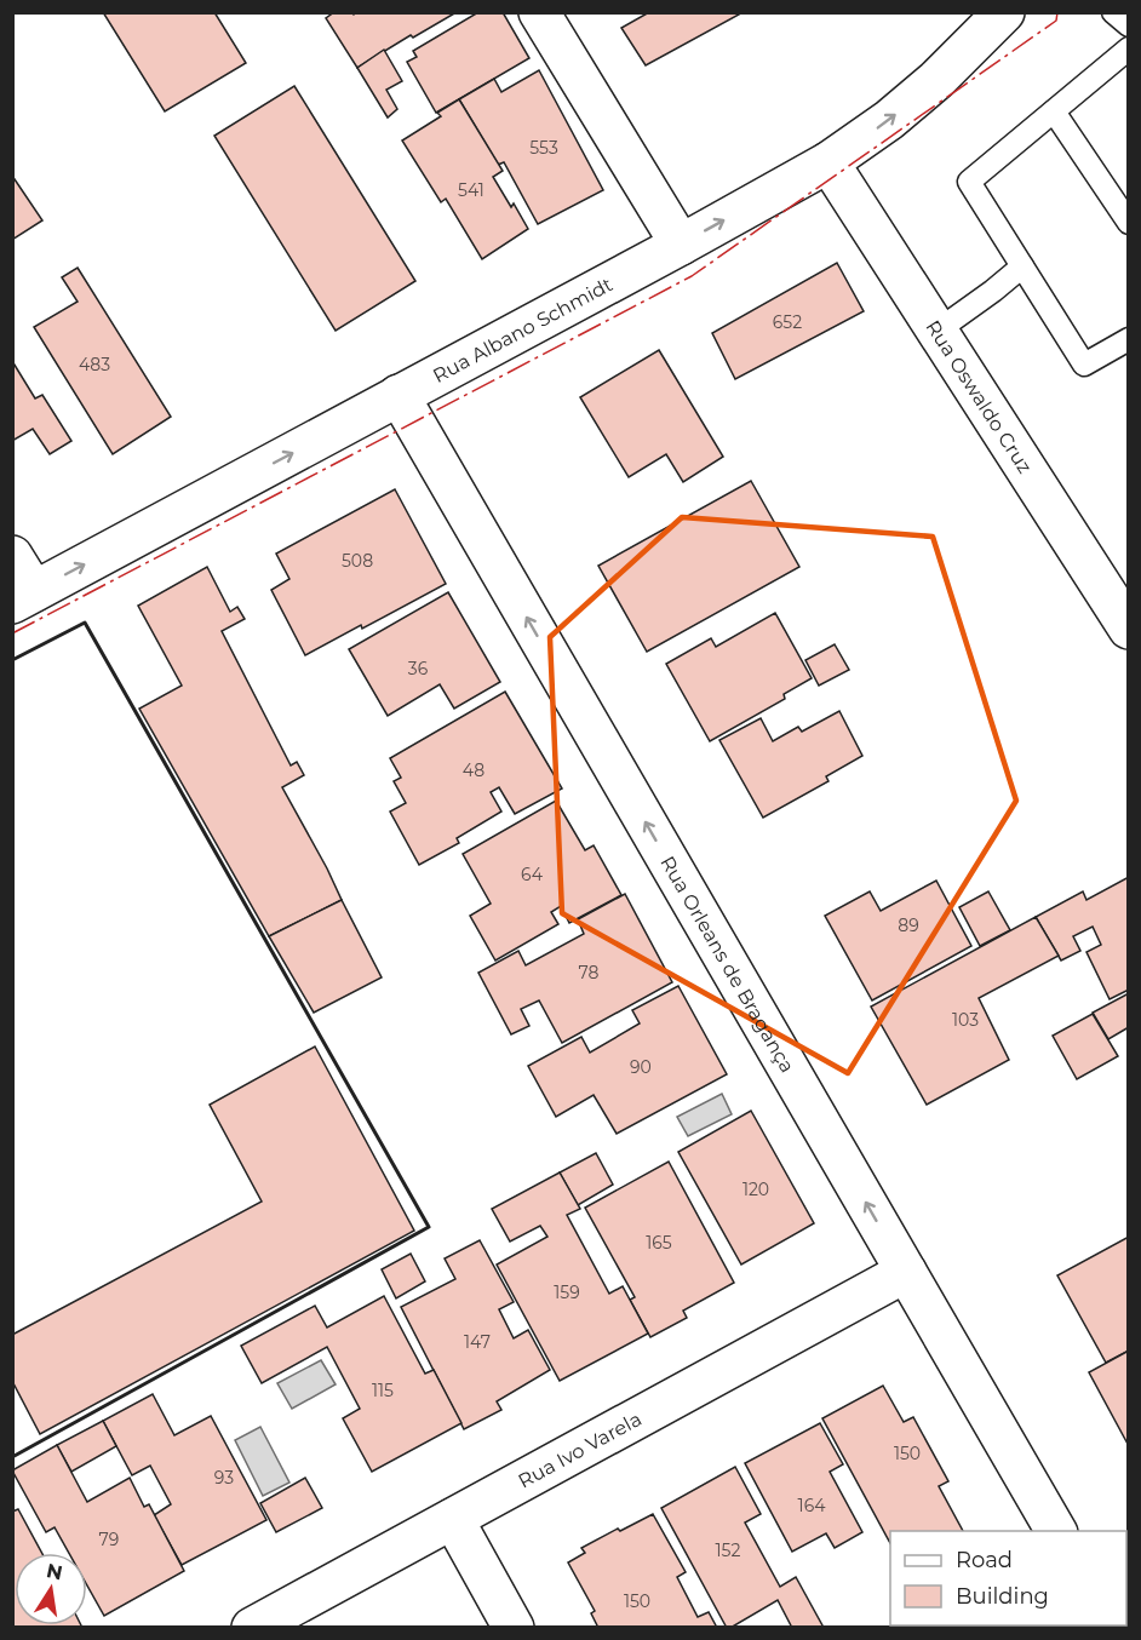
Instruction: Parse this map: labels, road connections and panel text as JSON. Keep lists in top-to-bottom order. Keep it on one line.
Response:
{"streets":{"street":["Rua Albano Schmidt","Rua Oswaldo Cruz","Rua Orleans de Bragança","Rua Ivo Varela"]},"crossings":[["Rua Albano Schmidt","Rua Oswaldo Cruz"],["Rua Albano Schmidt","Rua Orleans de Bragança"],["Rua Orleans de Bragança","Rua Ivo Varela"]],"one_way":["Rua Albano Schmidt","Rua Orleans de Bragança"],"house_numbers":["553","541","652","483","508","36","48","64","89","78","103","90","120","165","159","147","115","150","93","164","79","152","150"],"legend":["Road","Building"],"north":"top"}
